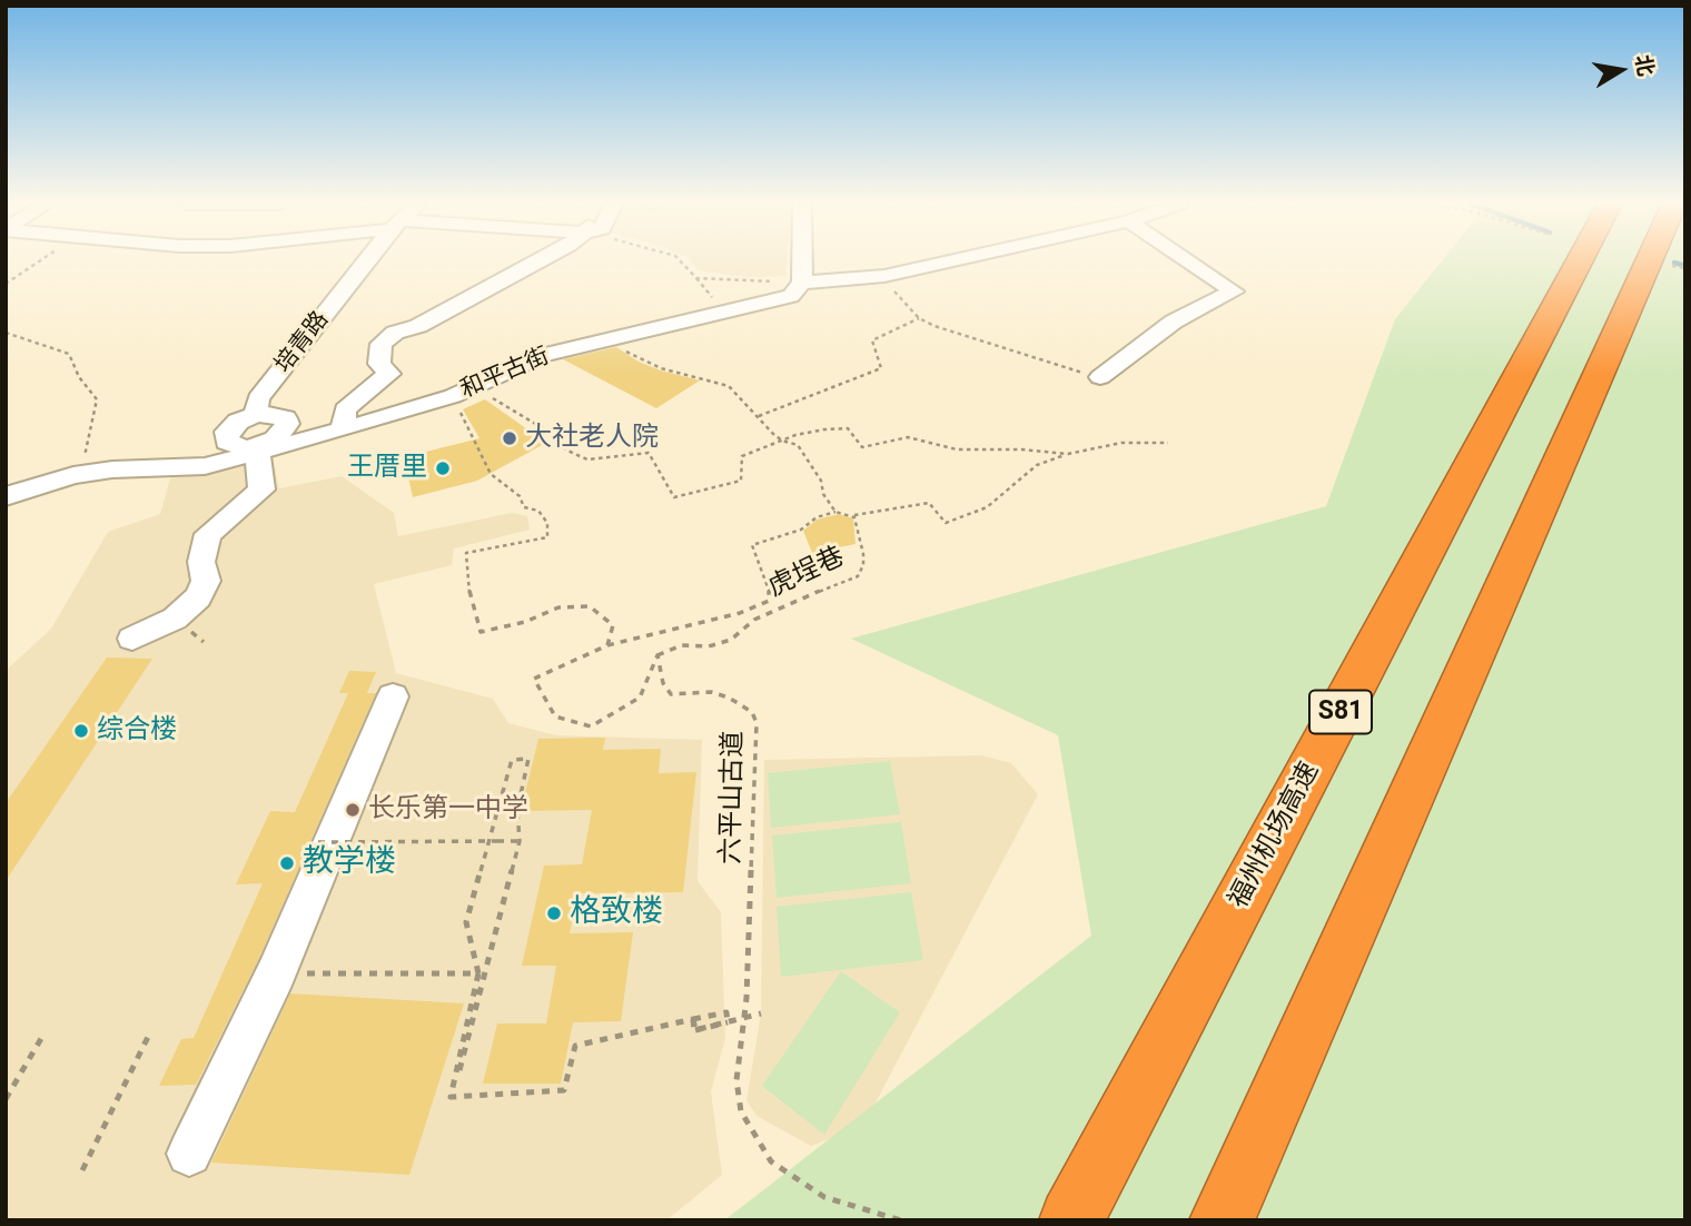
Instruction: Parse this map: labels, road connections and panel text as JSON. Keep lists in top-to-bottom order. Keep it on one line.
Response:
{"streets":{"highway":["S81","福州机场高速"],"street":["培青路","和平古街"],"path":["虎埕巷","六平山古道"]},"crossings":[["和平古街","虎埕巷"],["虎埕巷","六平山古道"]],"places":["大社老人院","王厝里","综合楼","长乐第一中学","教学楼","格致楼"],"north":"right"}
